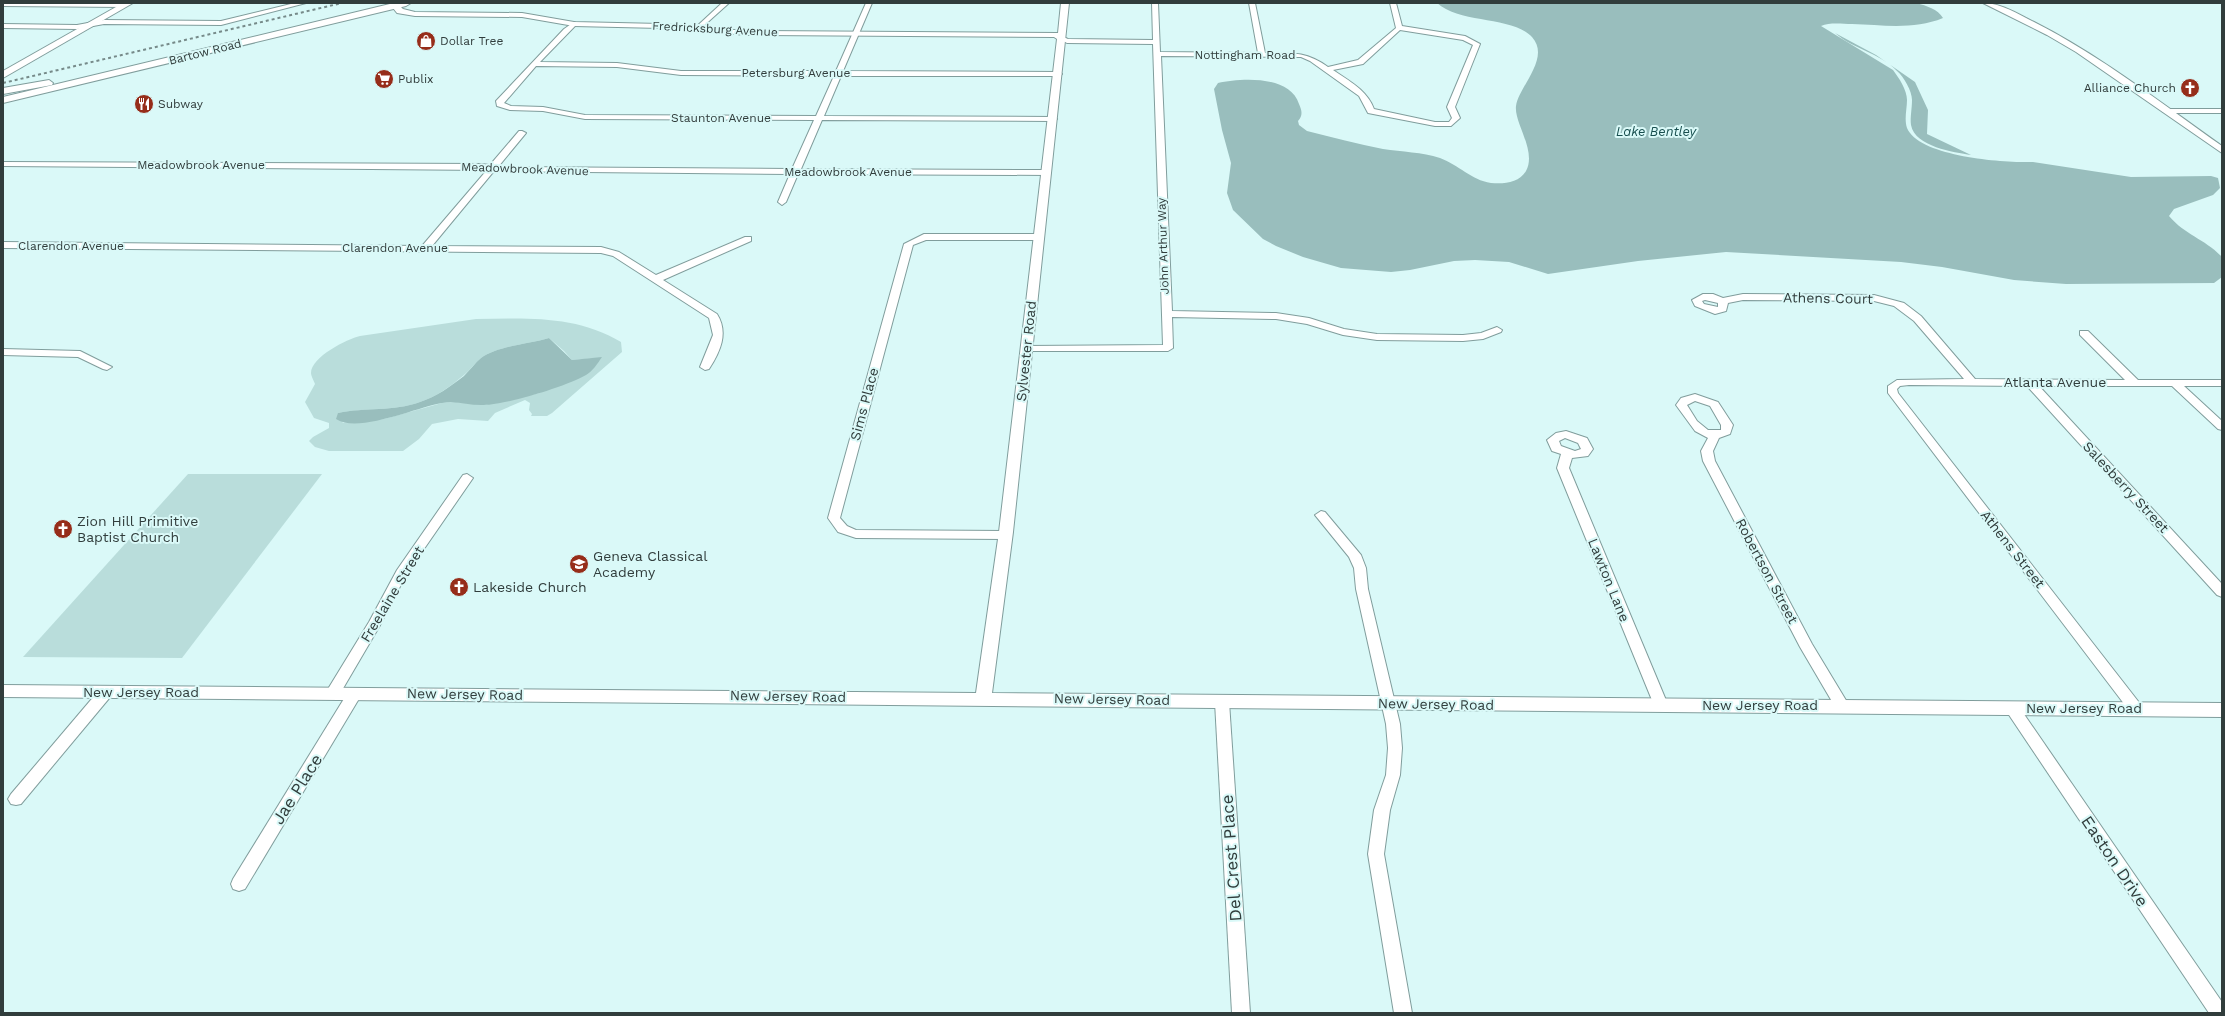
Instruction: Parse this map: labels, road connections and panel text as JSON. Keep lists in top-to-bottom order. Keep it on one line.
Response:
{"streets":{"main road":["Bartow Road"],"street":["Fredricksburg Avenue","Nottingham Road","Petersburg Avenue","Staunton Avenue","Meadowbrook Avenue","Clarendon Avenue","John Arthur Way","Athens Court","Sylvester Road","Atlanta Avenue","Sims Place","Salesberry Street","Athens Street","Robertson Street","Lawton Lane","Freelaine Street","New Jersey Road","Jae Place","Del Crest Place","Easton Drive"]},"crossings":[["Fredricksburg Avenue","Bartow Road"],["Fredricksburg Avenue","Staunton Avenue"],["Fredricksburg Avenue","Sylvester Road"],["Nottingham Road","John Arthur Way"],["Petersburg Avenue","Staunton Avenue"],["Petersburg Avenue","Sylvester Road"],["Staunton Avenue","Sylvester Road"],["Meadowbrook Avenue","Sylvester Road"],["John Arthur Way","Sylvester Road"],["Athens Court","Atlanta Avenue"],["Sylvester Road","Sims Place"],["Sylvester Road","New Jersey Road"],["Atlanta Avenue","Salesberry Street"],["Atlanta Avenue","Athens Street"],["Athens Street","New Jersey Road"],["Robertson Street","New Jersey Road"],["Lawton Lane","New Jersey Road"],["Freelaine Street","New Jersey Road"],["New Jersey Road","Jae Place"],["New Jersey Road","Del Crest Place"],["New Jersey Road","Easton Drive"]],"water":["Lake Bentley"],"places":{"shop":["Dollar Tree"],"supermarket":["Publix"],"church":["Alliance Church","Zion Hill Primitive Baptist Church","Lakeside Church"],"restaurant":["Subway"],"school or university":["Geneva Classical Academy"]}}
